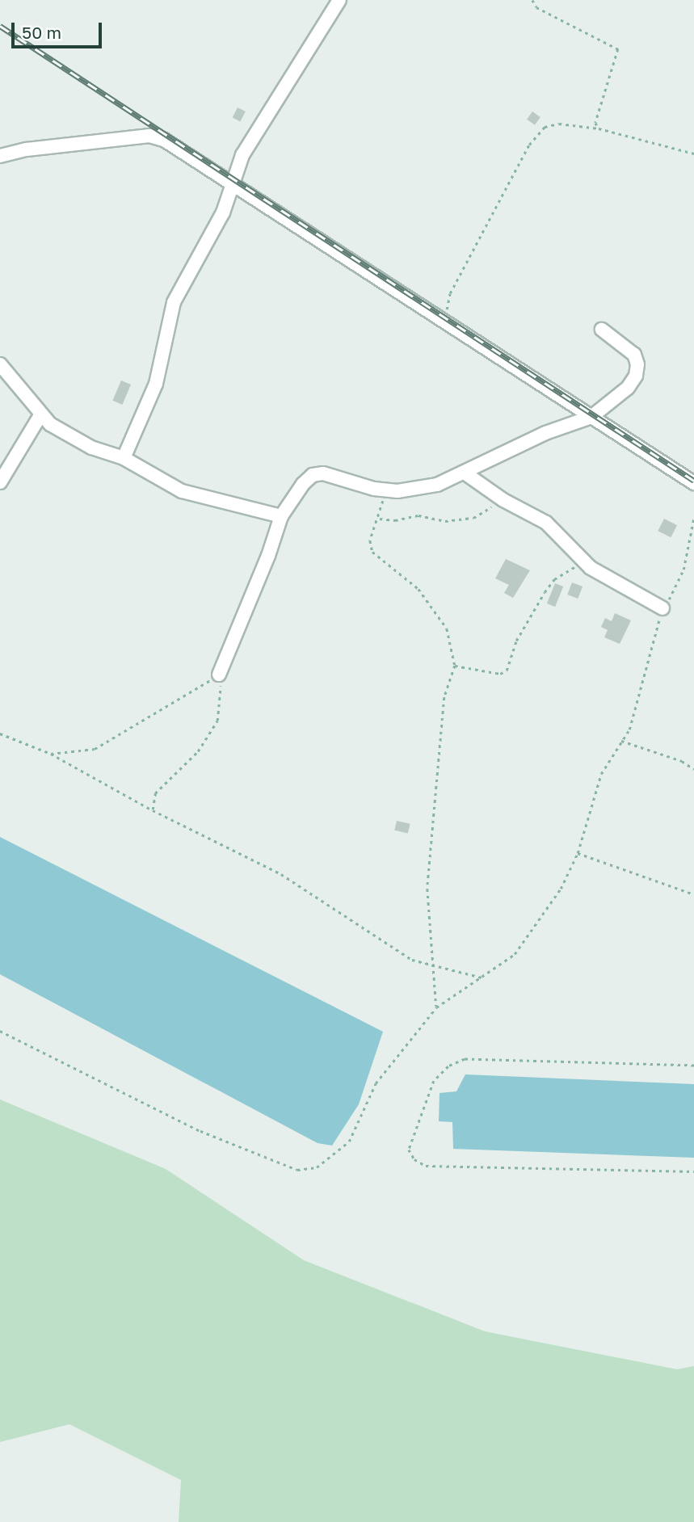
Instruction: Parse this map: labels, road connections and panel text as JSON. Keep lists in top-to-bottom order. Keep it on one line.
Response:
{"scale_bar":"50 m"}
